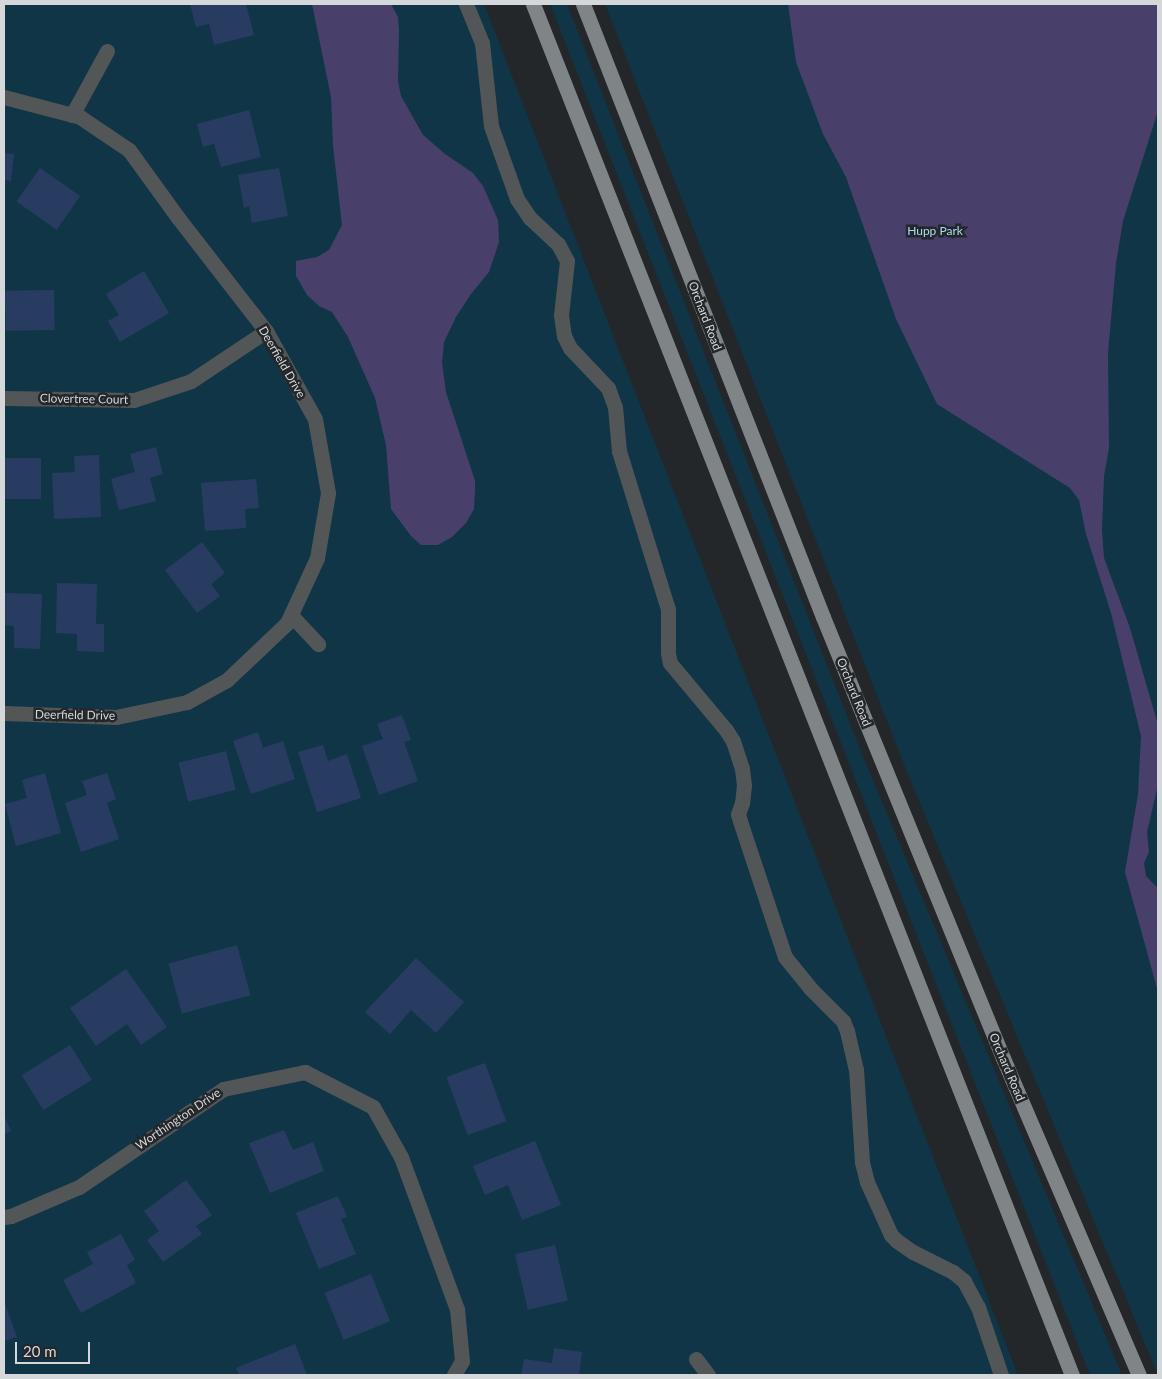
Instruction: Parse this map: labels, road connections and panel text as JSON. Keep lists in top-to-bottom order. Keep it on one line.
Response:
{"streets":{"main road":["Orchard Road"],"street":["Deerfield Drive","Clovertree Court","Worthington Drive"]},"crossings":[["Deerfield Drive","Clovertree Court"]],"parks":["Hupp Park"],"scale_bar":"20 m"}
